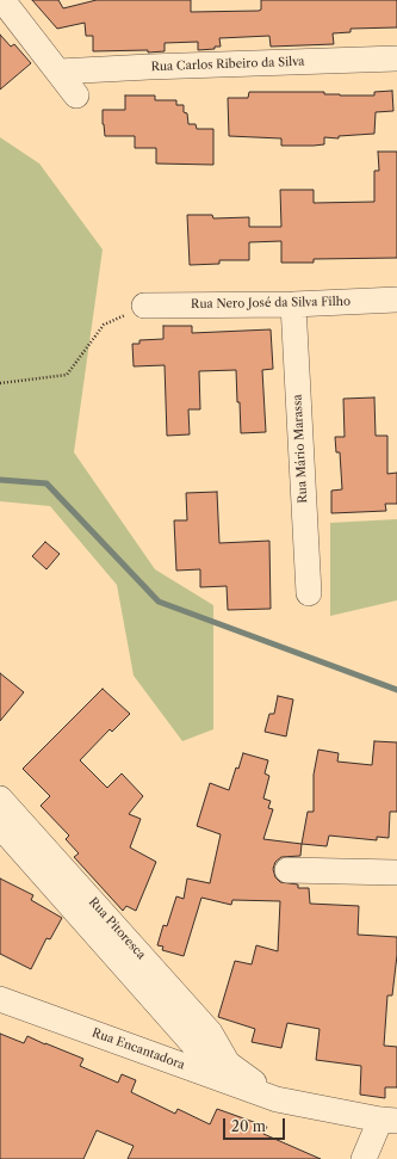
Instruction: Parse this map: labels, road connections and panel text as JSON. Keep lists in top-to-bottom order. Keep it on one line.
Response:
{"streets":{"street":["Rua Carlos Ribeiro da Silva","Rua Nero José da Silva Filho","Rua Mário Marassa","Rua Pitoresca","Rua Encantadora"]},"crossings":[["Rua Nero José da Silva Filho","Rua Mário Marassa"],["Rua Pitoresca","Rua Encantadora"]],"scale_bar":"20 m"}
